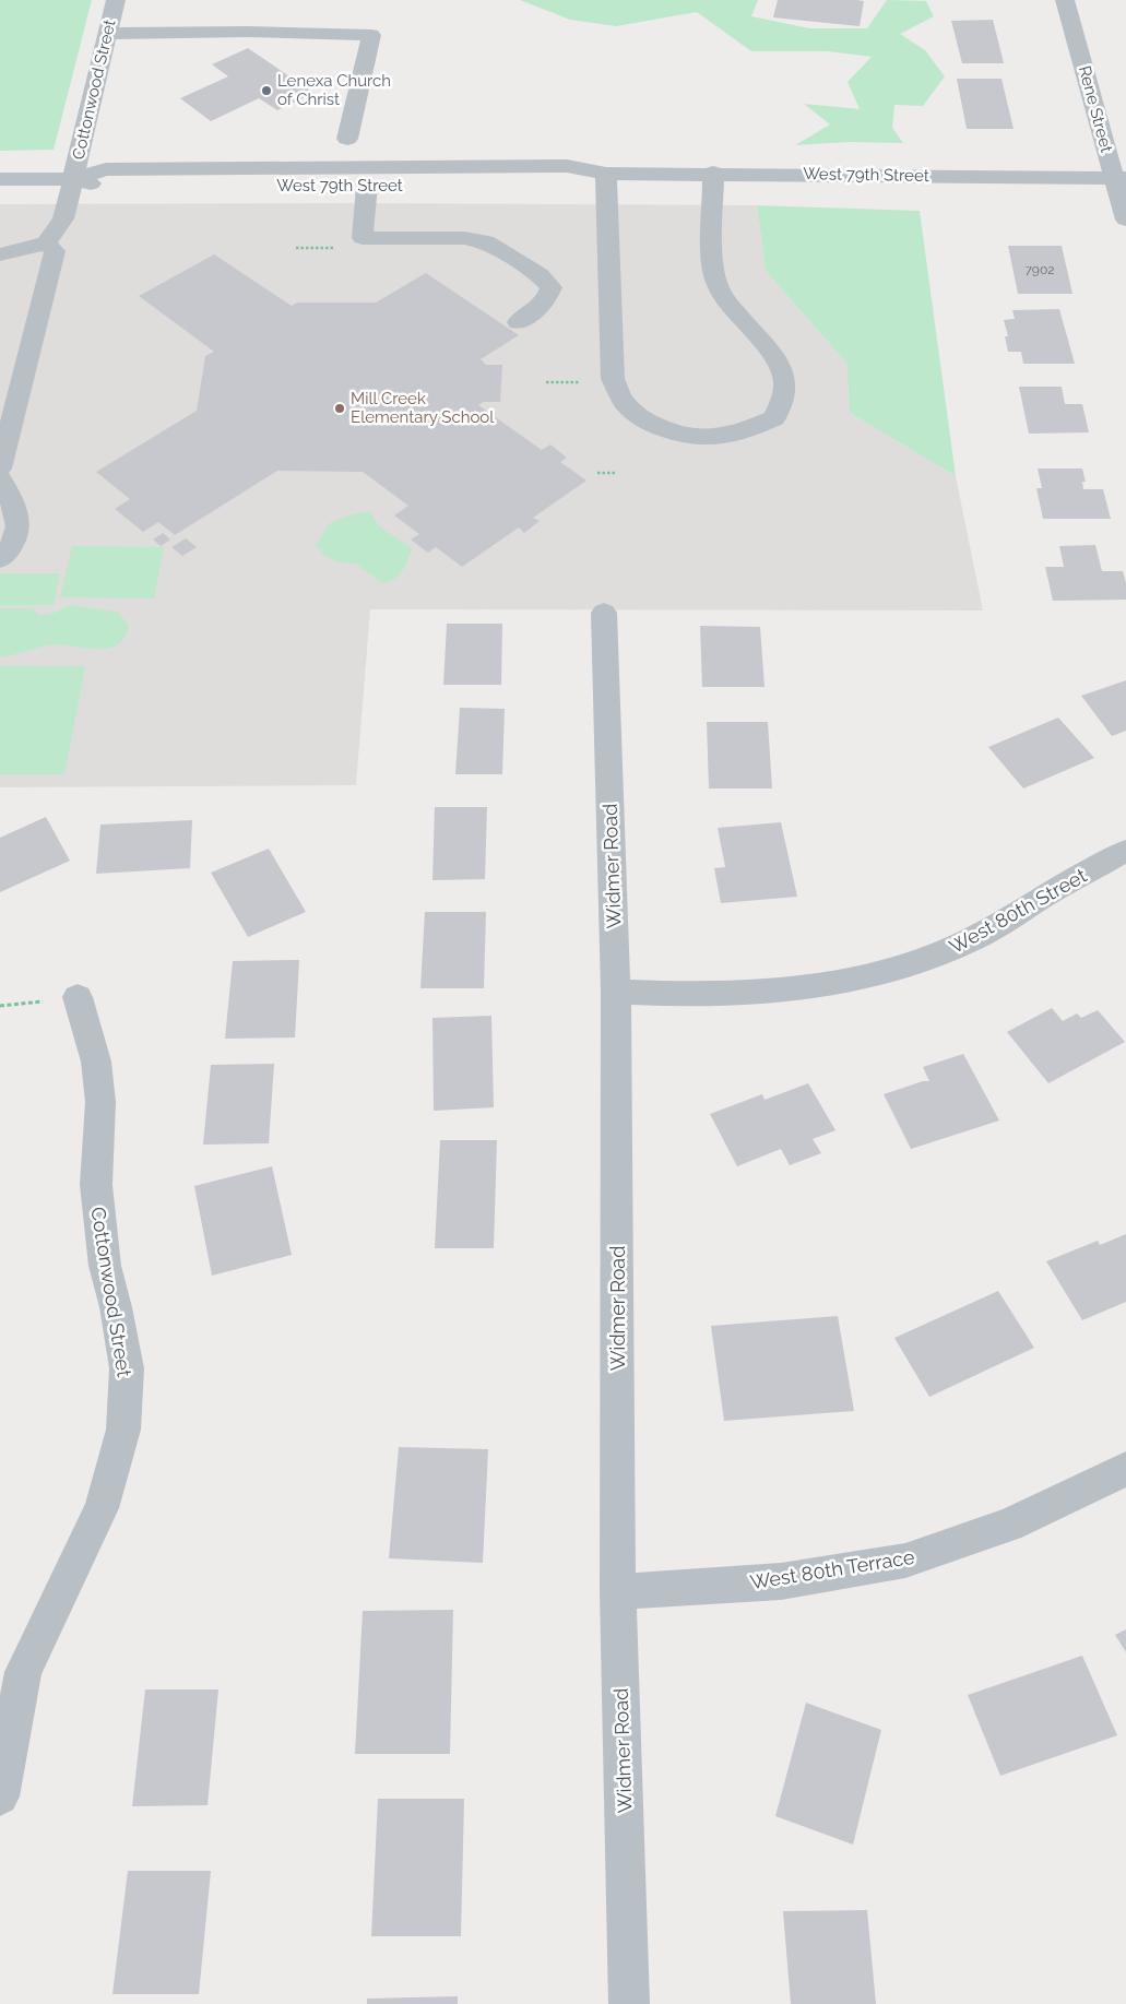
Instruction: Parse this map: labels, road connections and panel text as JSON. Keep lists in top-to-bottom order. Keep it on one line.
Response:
{"streets":{"street":["Cottonwood Street","Rene Street","West 79th Street","Widmer Road","West 80th Street","West 80th Terrace"]},"crossings":[["Cottonwood Street","West 79th Street"],["Rene Street","West 79th Street"],["Widmer Road","West 80th Street"],["Widmer Road","West 80th Terrace"]],"places":["Lenexa Church of Christ","Mill Creek Elementary School"],"house_numbers":["7902"]}
